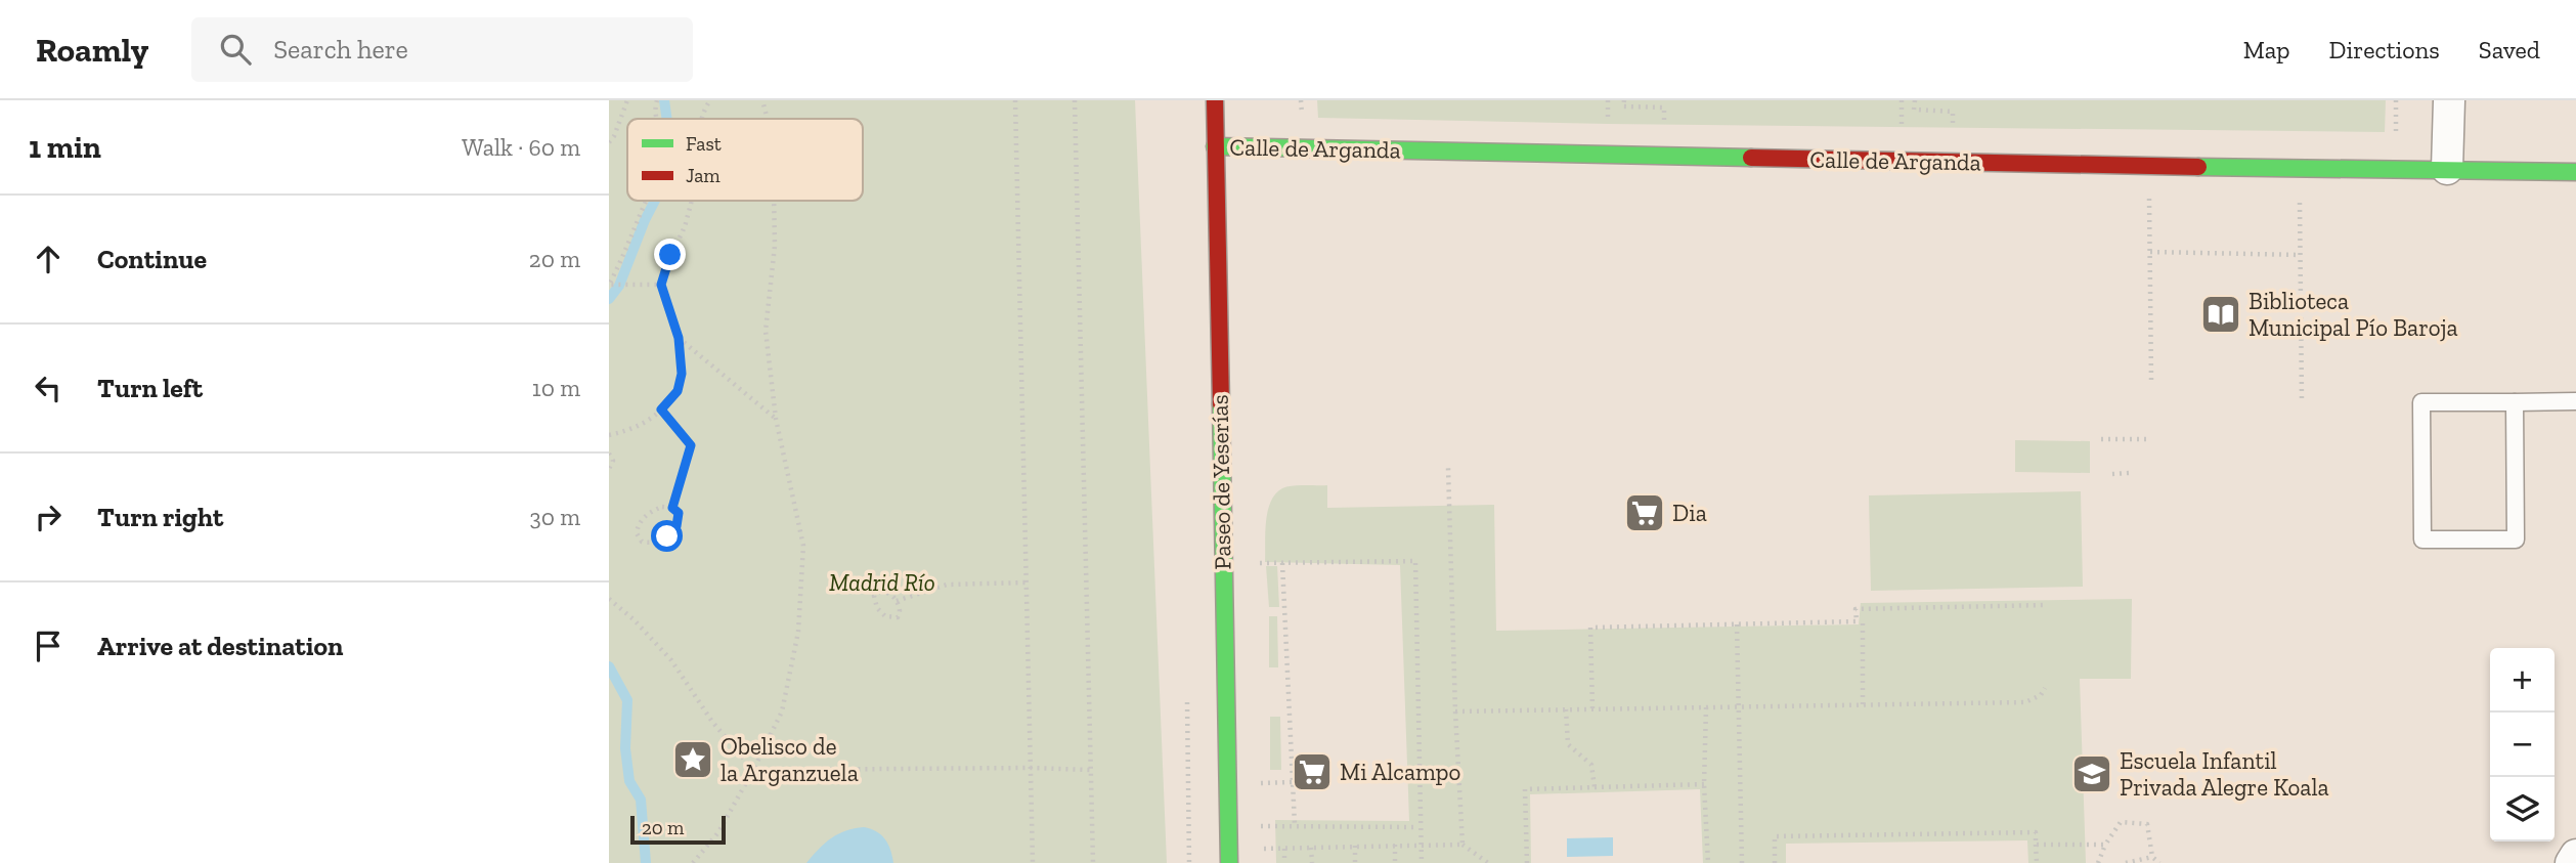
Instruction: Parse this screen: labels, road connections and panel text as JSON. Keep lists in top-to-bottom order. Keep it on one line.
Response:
{"streets":{"street":["Calle de Arganda","Paseo de Yeserías"]},"crossings":[["Calle de Arganda","Paseo de Yeserías"]],"parks":["Madrid Río"],"places":{"library":["Biblioteca Municipal Pío Baroja"],"supermarket":["Dia","Mi Alcampo"],"place":["Obelisco de la Arganzuela"],"school or university":["Escuela Infantil Privada Alegre Koala"]},"legend":["Fast","Jam"],"scale_bar":"20 m","page":{"header":"Roamly","search":"Search here","nav":["Map","Directions","Saved"],"heading":["1 min","Walk · 60 m"],"list":[["Continue","20 m"],["Turn left","10 m"],["Turn right","30 m"],"Arrive at destination"],"map_buttons":["+","−"],"scale":"20 m"}}
